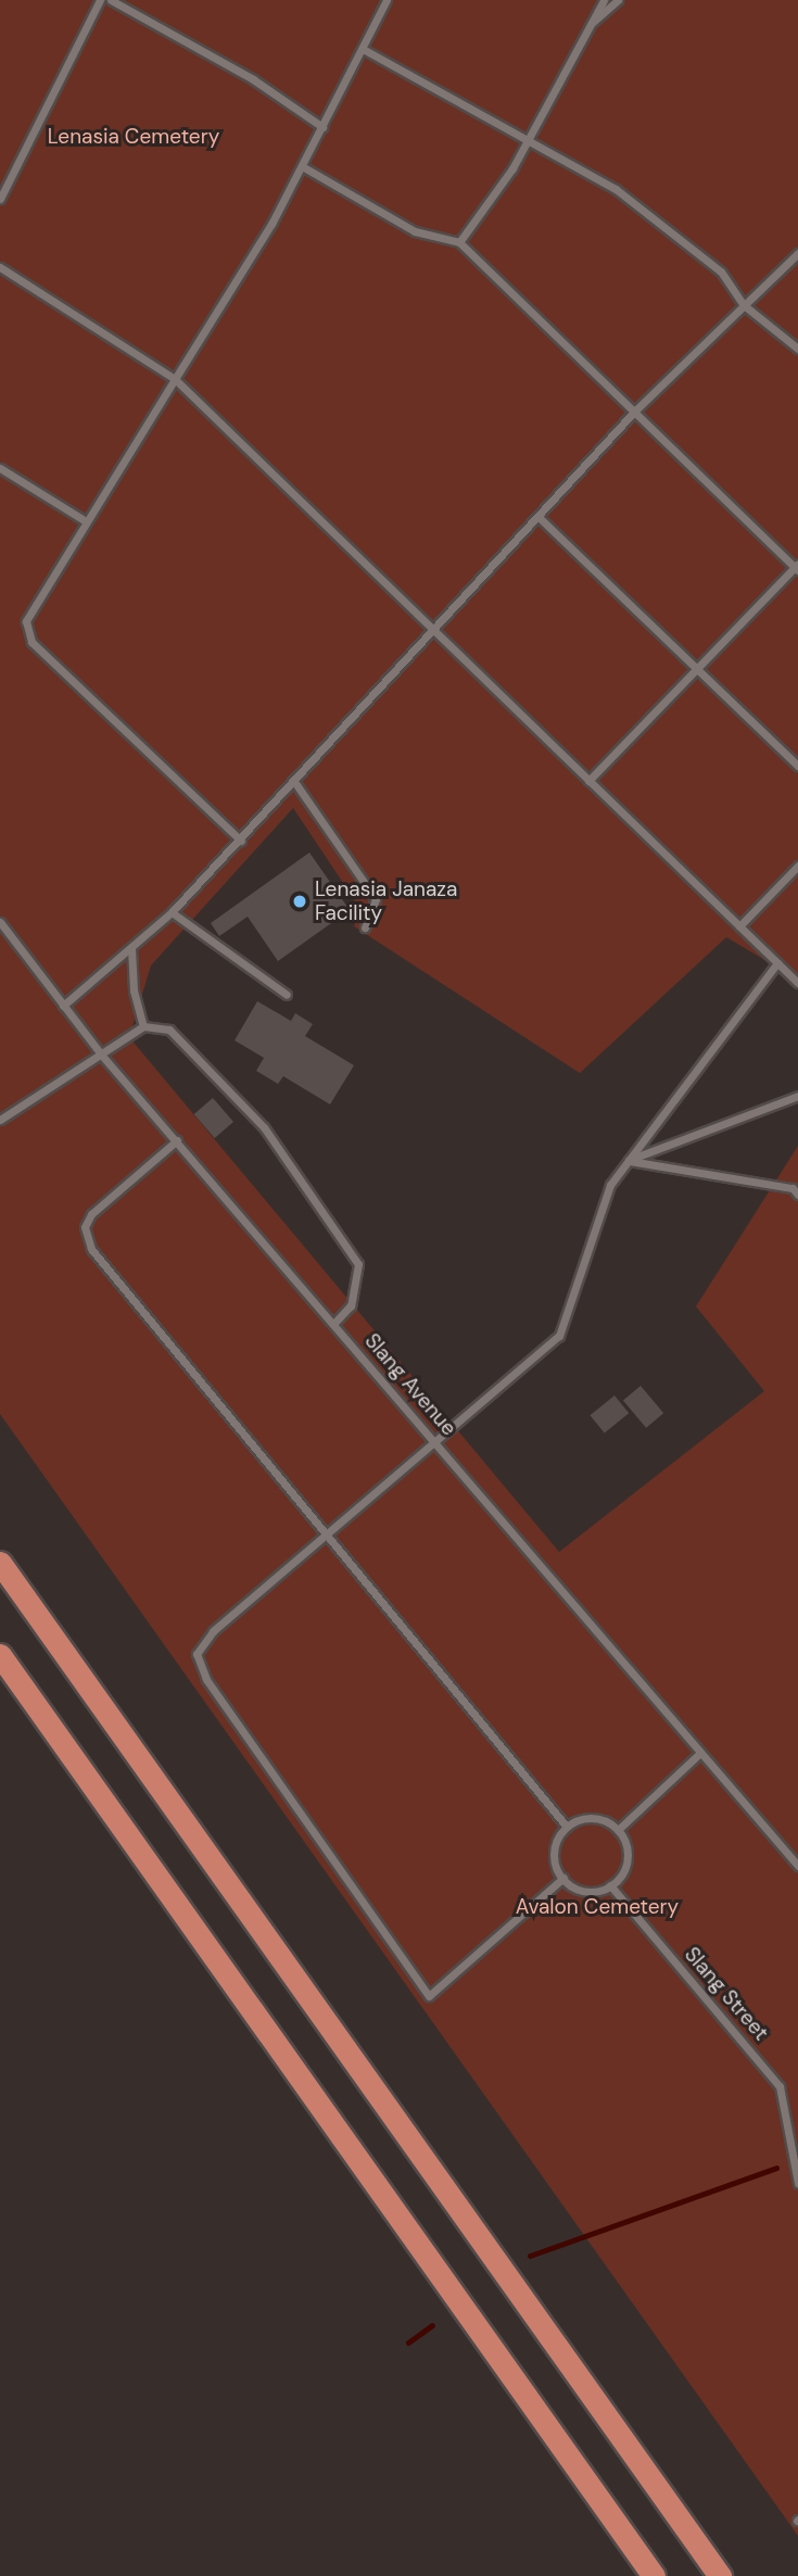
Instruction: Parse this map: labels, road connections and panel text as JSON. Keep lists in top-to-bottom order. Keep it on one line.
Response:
{"streets":{"lane":["Slang Avenue","Slang Street"]},"parks":["Lenasia Cemetery","Avalon Cemetery"],"places":["Lenasia Janaza Facility"]}
